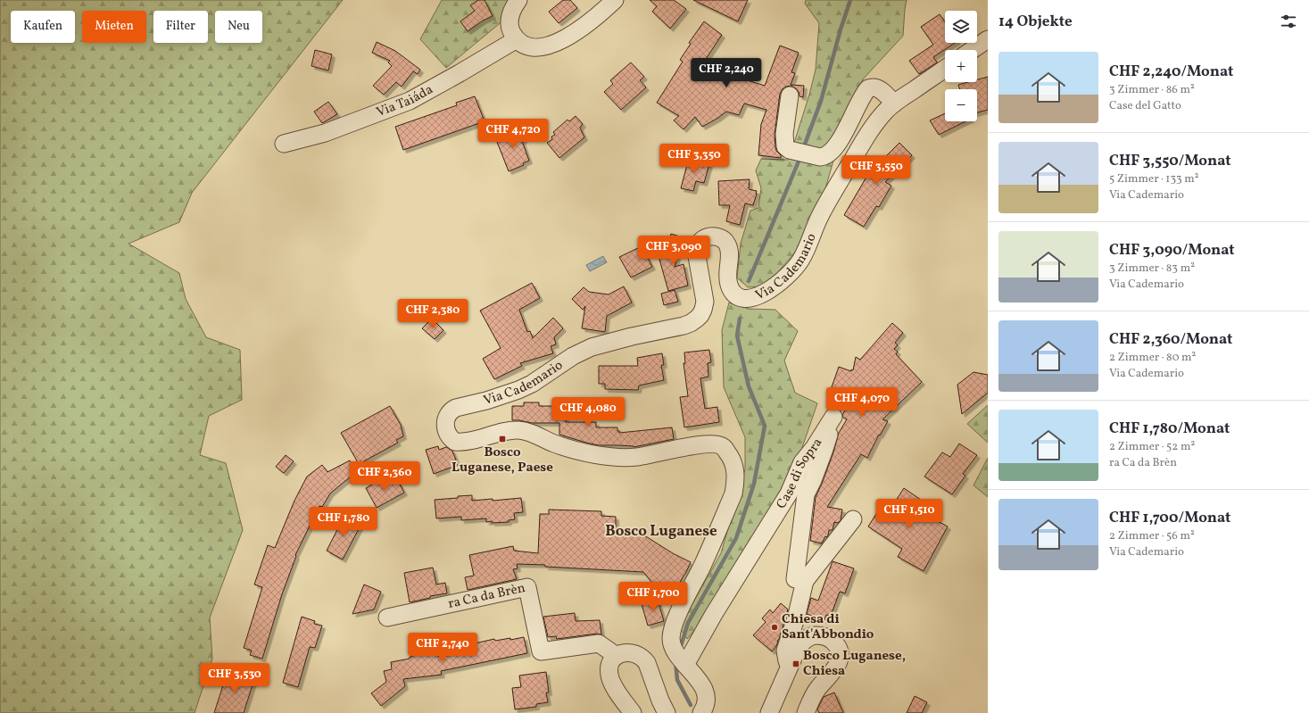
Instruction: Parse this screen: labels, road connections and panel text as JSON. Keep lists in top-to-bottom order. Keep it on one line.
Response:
{"streets":{"street":["Via Taiáda","Via Cademario","Case di Sopra","ra Ca da Brèn"]},"crossings":[["Via Cademario","Case di Sopra"]],"districts":["Bosco Luganese"],"places":{"transit":["Bosco Luganese, Paese","Bosco Luganese, Chiesa"],"other":["Chiesa di Sant'Abbondio"]},"page":{"heading":"14 Objekte","map_buttons":["+","−"],"chip":["Kaufen","Mieten","Filter","Neu"],"list":[{"name":"CHF 2,240/Monat","note":"3 Zimmer · 86 m² · Case del Gatto"},{"name":"CHF 3,550/Monat","note":"5 Zimmer · 133 m² · Via Cademario"},{"name":"CHF 3,090/Monat","note":"3 Zimmer · 83 m² · Via Cademario"},{"name":"CHF 2,360/Monat","note":"2 Zimmer · 80 m² · Via Cademario"},{"name":"CHF 1,780/Monat","note":"2 Zimmer · 52 m² · ra Ca da Brèn"},{"name":"CHF 1,700/Monat","note":"2 Zimmer · 56 m² · Via Cademario"}],"price":["CHF 2,240","CHF 4,720","CHF 3,350","CHF 3,550","CHF 3,090","CHF 2,380","CHF 4,070","CHF 4,080","CHF 2,360","CHF 1,510","CHF 1,780","CHF 1,700","CHF 2,740","CHF 3,530"]}}
